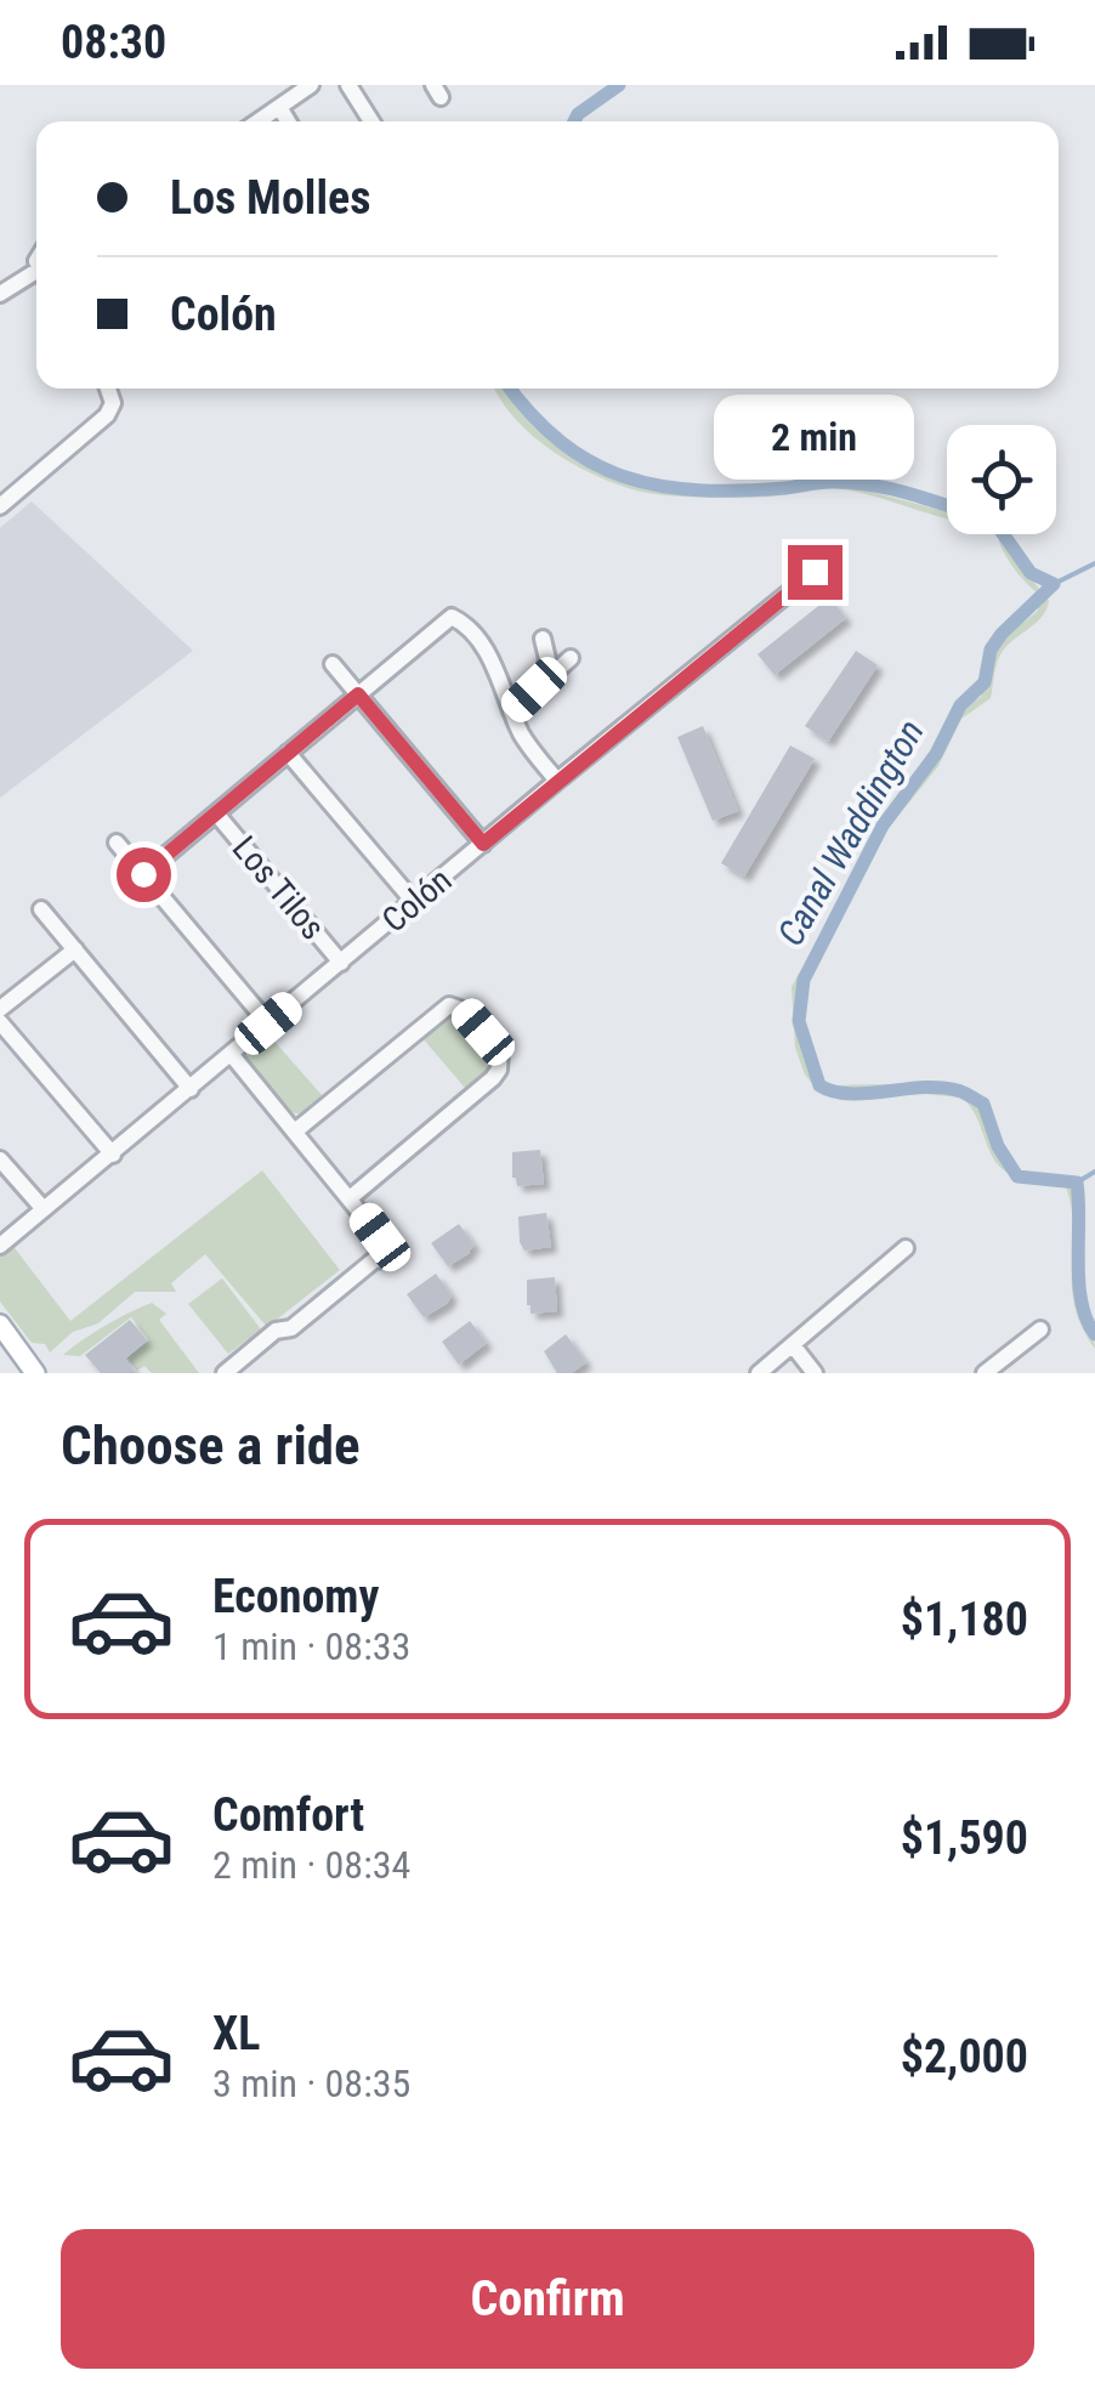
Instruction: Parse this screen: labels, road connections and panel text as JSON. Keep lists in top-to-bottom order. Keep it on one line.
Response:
{"streets":{"street":["Los Tilos","Colón"]},"crossings":[["Los Tilos","Colón"]],"water":["Canal Waddington"],"page":{"status":"08:30","banner":["Los Molles","Colón"],"bubble":"2 min","heading":"Choose a ride","list":[{"name":"Economy","note":"1 min · 08:33","value":"$1,180"},{"name":"Comfort","note":"2 min · 08:34","value":"$1,590"},{"name":"XL","note":"3 min · 08:35","value":"$2,000"}],"buttons":"Confirm"}}
